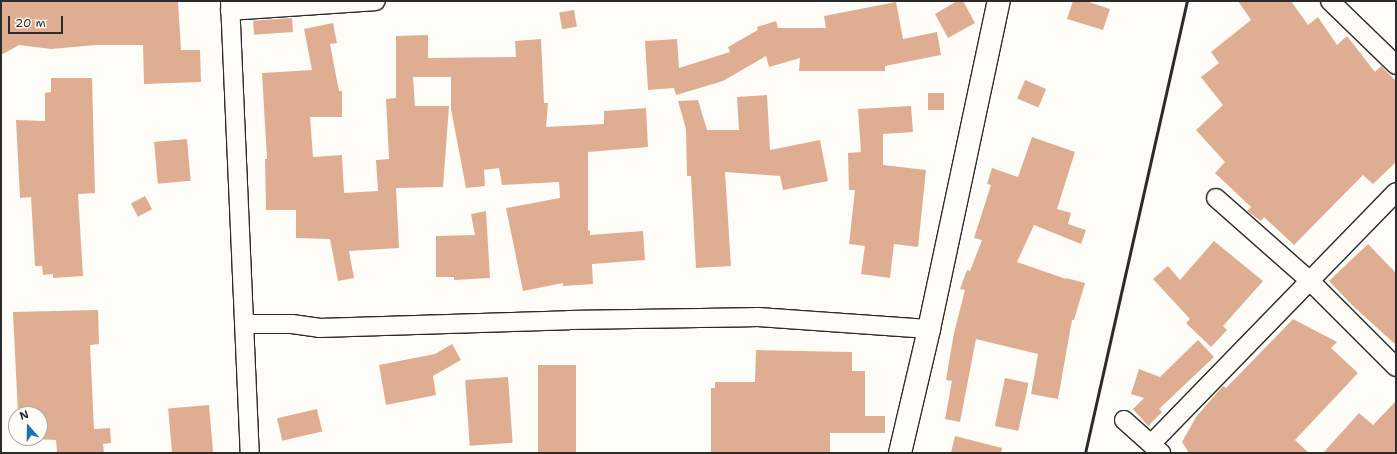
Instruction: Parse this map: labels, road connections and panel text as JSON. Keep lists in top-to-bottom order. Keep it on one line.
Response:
{"scale_bar":"20 m","north":"top"}
